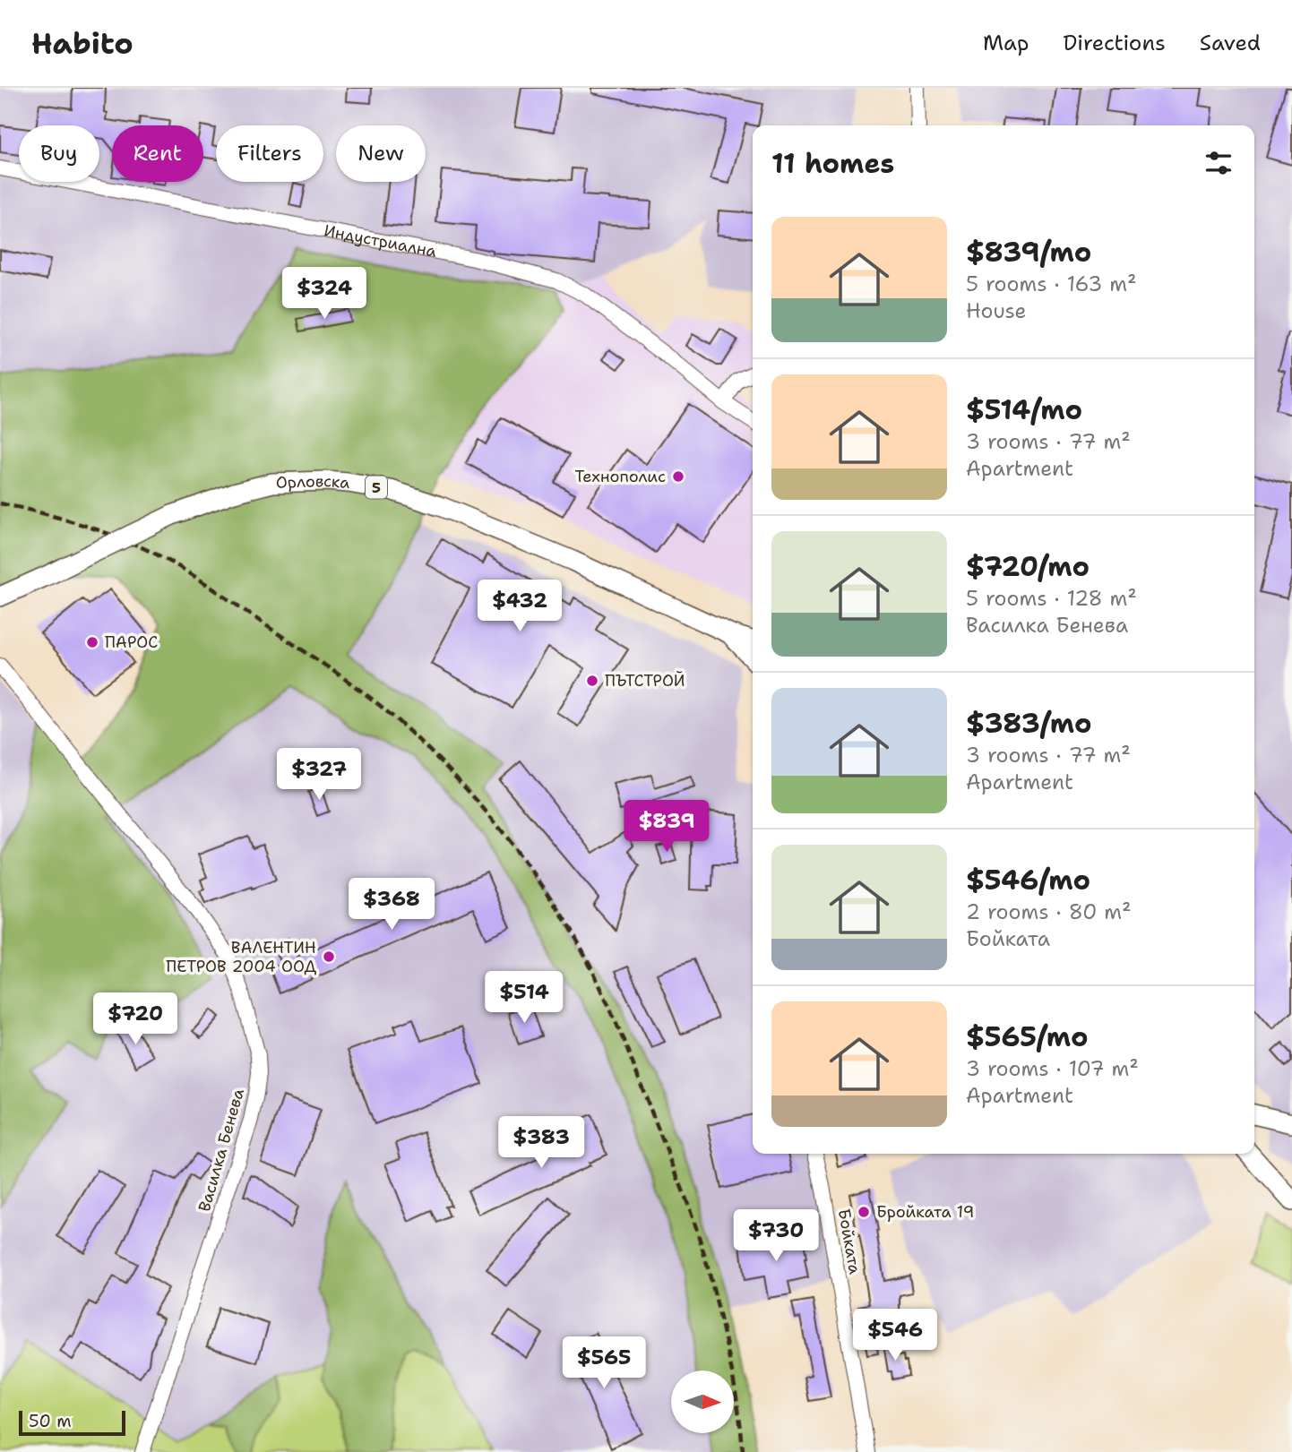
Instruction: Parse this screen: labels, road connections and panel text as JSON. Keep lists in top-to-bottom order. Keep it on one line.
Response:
{"streets":{"main road":["Орловска","5"],"street":["Индустриална","Василка Бенева","Бойката"]},"places":["Технополис","ПАРОС","ПЪТСТРОЙ","ВАЛЕНТИН ПЕТРОВ 2004 ООД","Бройката 19"],"scale_bar":"50 m","north":"right","page":{"header":"Habito","nav":["Map","Directions","Saved"],"chip":["Buy","Rent","Filters","New"],"heading":"11 homes","list":[{"name":"$839/mo","note":"5 rooms · 163 m² · House"},{"name":"$514/mo","note":"3 rooms · 77 m² · Apartment"},{"name":"$720/mo","note":"5 rooms · 128 m² · Василка Бенева"},{"name":"$383/mo","note":"3 rooms · 77 m² · Apartment"},{"name":"$546/mo","note":"2 rooms · 80 m² · Бойката"},{"name":"$565/mo","note":"3 rooms · 107 m² · Apartment"}],"price":["$324","$432","$327","$839","$368","$514","$720","$383","$730","$546","$565"],"scale":"50 m"}}
